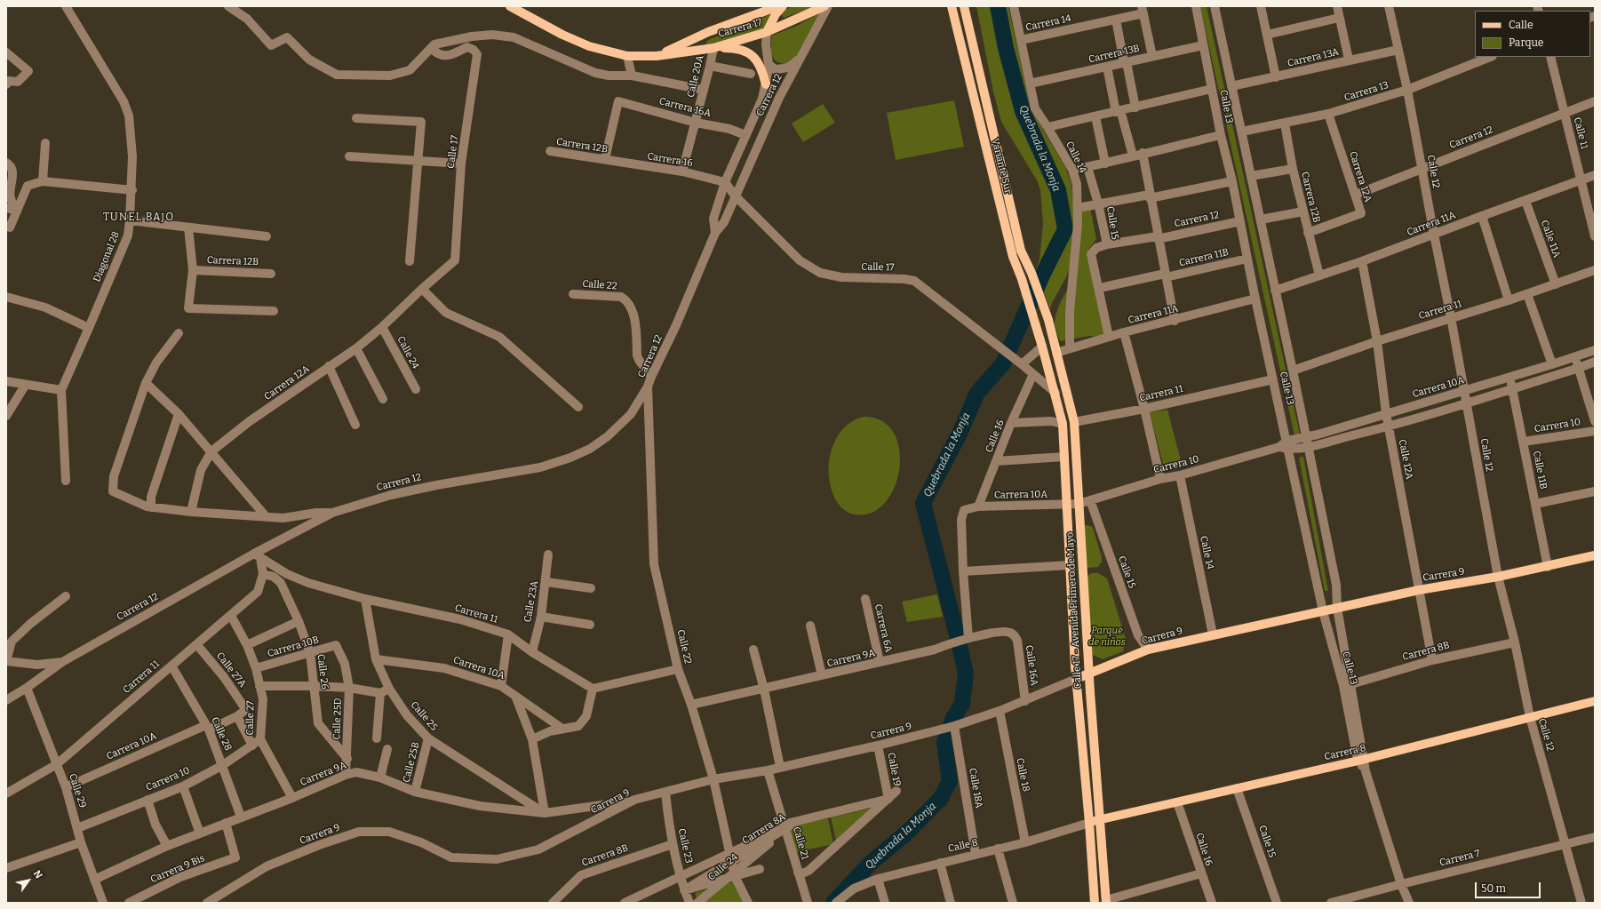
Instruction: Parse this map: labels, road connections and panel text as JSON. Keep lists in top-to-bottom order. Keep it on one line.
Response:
{"streets":{"main road":["Carrera 17","Variante Sur","Carrera 9","Calle 17 - Avenida Primero de Mayo","Carrera 8","Calle 8"],"street":["Carrera 14","Carrera 13B","Carrera 13A","Calle 20A","Carrera 13","Carrera 12","Calle 13","Carrera 16A","Calle 11","Carrera 12B","Calle 17","Calle 14","Carrera 16","Calle 12","Carrera 12A","Calle 15","Carrera 11A","Calle 11A","Diagonal 28","Carrera 11B","Calle 22","Carrera 11","Calle 24","Carrera 10A","Carrera 10","Calle 16","Calle 12A","Calle 11B","Calle 23A","Carrera 6A","Carrera 10B","Carrera 8B","Carrera 9A","Calle 16A","Calle 27A","Calle 26","Calle 25","Calle 27","Calle 25D","Calle 28","Calle 25B","Calle 19","Calle 18","Calle 18A","Calle 29","Carrera 8A","Calle 21","Calle 23","Carrera 7","Carrera 9 Bis"]},"crossings":[["Carrera 14","Calle 14"],["Carrera 17","Calle 20A"],["Carrera 17","Carrera 12"],["Carrera 13B","Calle 13"],["Carrera 13B","Calle 14"],["Carrera 13A","Calle 13"],["Carrera 13A","Calle 12"],["Calle 20A","Carrera 16A"],["Calle 20A","Carrera 16"],["Carrera 13","Calle 13"],["Carrera 13","Carrera 12B"],["Carrera 13","Calle 12"],["Carrera 13","Carrera 12A"],["Carrera 12","Calle 13"],["Carrera 12","Carrera 16A"],["Carrera 12","Calle 11"],["Carrera 12","Calle 17"],["Carrera 12","Carrera 16"],["Carrera 12","Calle 12"],["Carrera 12","Carrera 12A"],["Carrera 12","Calle 15"],["Carrera 12","Calle 22"],["Carrera 12","Carrera 11"],["Carrera 12","Calle 29"],["Calle 13","Carrera 11A"],["Calle 13","Carrera 11B"],["Calle 13","Carrera 11"],["Calle 13","Carrera 10A"],["Calle 13","Carrera 10"],["Calle 13","Carrera 9"],["Calle 13","Carrera 8B"],["Calle 13","Carrera 8"],["Calle 13","Carrera 7"],["Carrera 16A","Carrera 12B"],["Carrera 16A","Carrera 16"],["Calle 11","Carrera 11A"],["Carrera 12B","Carrera 16"],["Carrera 12B","Carrera 12A"],["Carrera 12B","Carrera 11A"],["Calle 17","Carrera 16"],["Calle 17","Carrera 12A"],["Calle 17","Calle 16"],["Calle 17","Calle 17 - Avenida Primero de Mayo"],["Calle 14","Carrera 11A"],["Calle 14","Carrera 10"],["Calle 14","Carrera 9"],["Variante Sur","Calle 17 - Avenida Primero de Mayo"],["Calle 12","Carrera 11A"],["Calle 12","Carrera 11"],["Calle 12","Carrera 10A"],["Calle 12","Carrera 9"],["Calle 12","Carrera 8B"],["Calle 12","Carrera 8"],["Calle 12","Carrera 7"],["Carrera 12A","Calle 24"],["Calle 15","Carrera 11A"],["Calle 15","Carrera 11B"],["Calle 15","Carrera 10"],["Calle 15","Carrera 9"],["Calle 15","Carrera 8"],["Carrera 11A","Calle 11A"],["Carrera 11A","Calle 12A"],["Carrera 11A","Calle 17 - Avenida Primero de Mayo"],["Calle 11A","Carrera 11"],["Calle 22","Carrera 9"],["Calle 22","Carrera 9A"],["Carrera 11","Calle 12A"],["Carrera 11","Calle 23A"],["Carrera 11","Calle 17 - Avenida Primero de Mayo"],["Carrera 11","Calle 27A"],["Carrera 11","Calle 26"],["Carrera 11","Calle 25"],["Carrera 11","Calle 27"],["Carrera 11","Calle 28"],["Carrera 11","Calle 29"],["Calle 24","Carrera 8A"],["Carrera 10A","Carrera 10"],["Carrera 10A","Calle 16"],["Carrera 10A","Calle 12A"],["Carrera 10A","Calle 11B"],["Carrera 10A","Calle 17 - Avenida Primero de Mayo"],["Carrera 10A","Calle 27A"],["Carrera 10A","Calle 25"],["Carrera 10A","Calle 28"],["Carrera 10A","Calle 29"],["Carrera 10","Calle 11B"],["Carrera 10","Calle 17 - Avenida Primero de Mayo"],["Carrera 10","Calle 27"],["Carrera 10","Calle 28"],["Carrera 10","Calle 29"],["Calle 16","Carrera 8"],["Calle 12A","Carrera 9"],["Calle 12A","Carrera 8B"],["Calle 11B","Carrera 9"],["Carrera 9","Calle 17 - Avenida Primero de Mayo"],["Carrera 9","Carrera 9A"],["Carrera 9","Calle 16A"],["Carrera 9","Calle 19"],["Carrera 9","Calle 18"],["Carrera 9","Calle 18A"],["Carrera 9","Calle 21"],["Carrera 9","Calle 23"],["Calle 17 - Avenida Primero de Mayo","Carrera 8"],["Calle 17 - Avenida Primero de Mayo","Calle 8"],["Carrera 6A","Carrera 9A"],["Carrera 10B","Calle 26"],["Carrera 10B","Calle 27"],["Carrera 10B","Calle 25D"],["Carrera 8B","Calle 23"],["Carrera 9A","Calle 16A"],["Carrera 9A","Calle 25"],["Carrera 9A","Calle 27"],["Carrera 9A","Calle 25D"],["Carrera 9A","Calle 28"],["Carrera 9A","Calle 25B"],["Carrera 9A","Calle 29"],["Carrera 9A","Carrera 9 Bis"],["Calle 26","Calle 25D"],["Calle 25","Calle 25B"],["Carrera 8","Calle 8"],["Calle 18","Calle 8"],["Calle 18A","Calle 8"],["Carrera 8A","Calle 23"]],"districts":["TUNEL BAJO"],"water":["Quebrada la Monja"],"parks":["Parque de niños"],"legend":["Calle","Parque"],"scale_bar":"50 m","north":"top right"}
